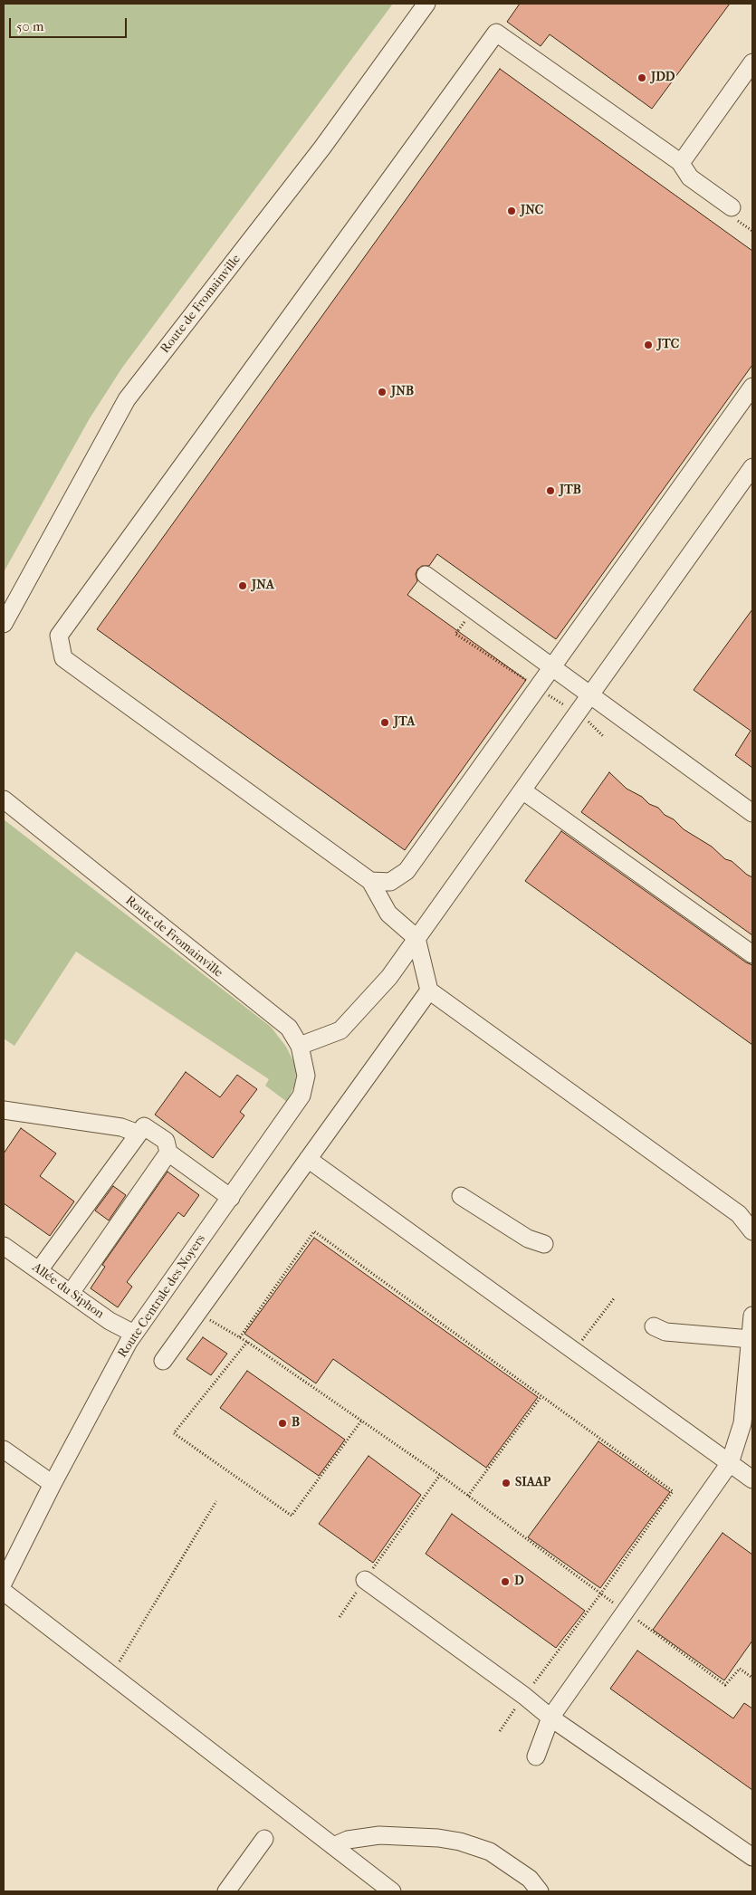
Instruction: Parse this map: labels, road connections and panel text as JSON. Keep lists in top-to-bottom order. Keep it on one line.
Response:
{"streets":{"street":["Route de Fromainville","Allée du Siphon","Route Centrale des Noyers"]},"crossings":[["Route de Fromainville","Route Centrale des Noyers"],["Allée du Siphon","Route Centrale des Noyers"]],"places":["JDD","JNC","JTC","JNB","JTB","JNA","JTA","B","SIAAP","D"],"scale_bar":"50 m"}
